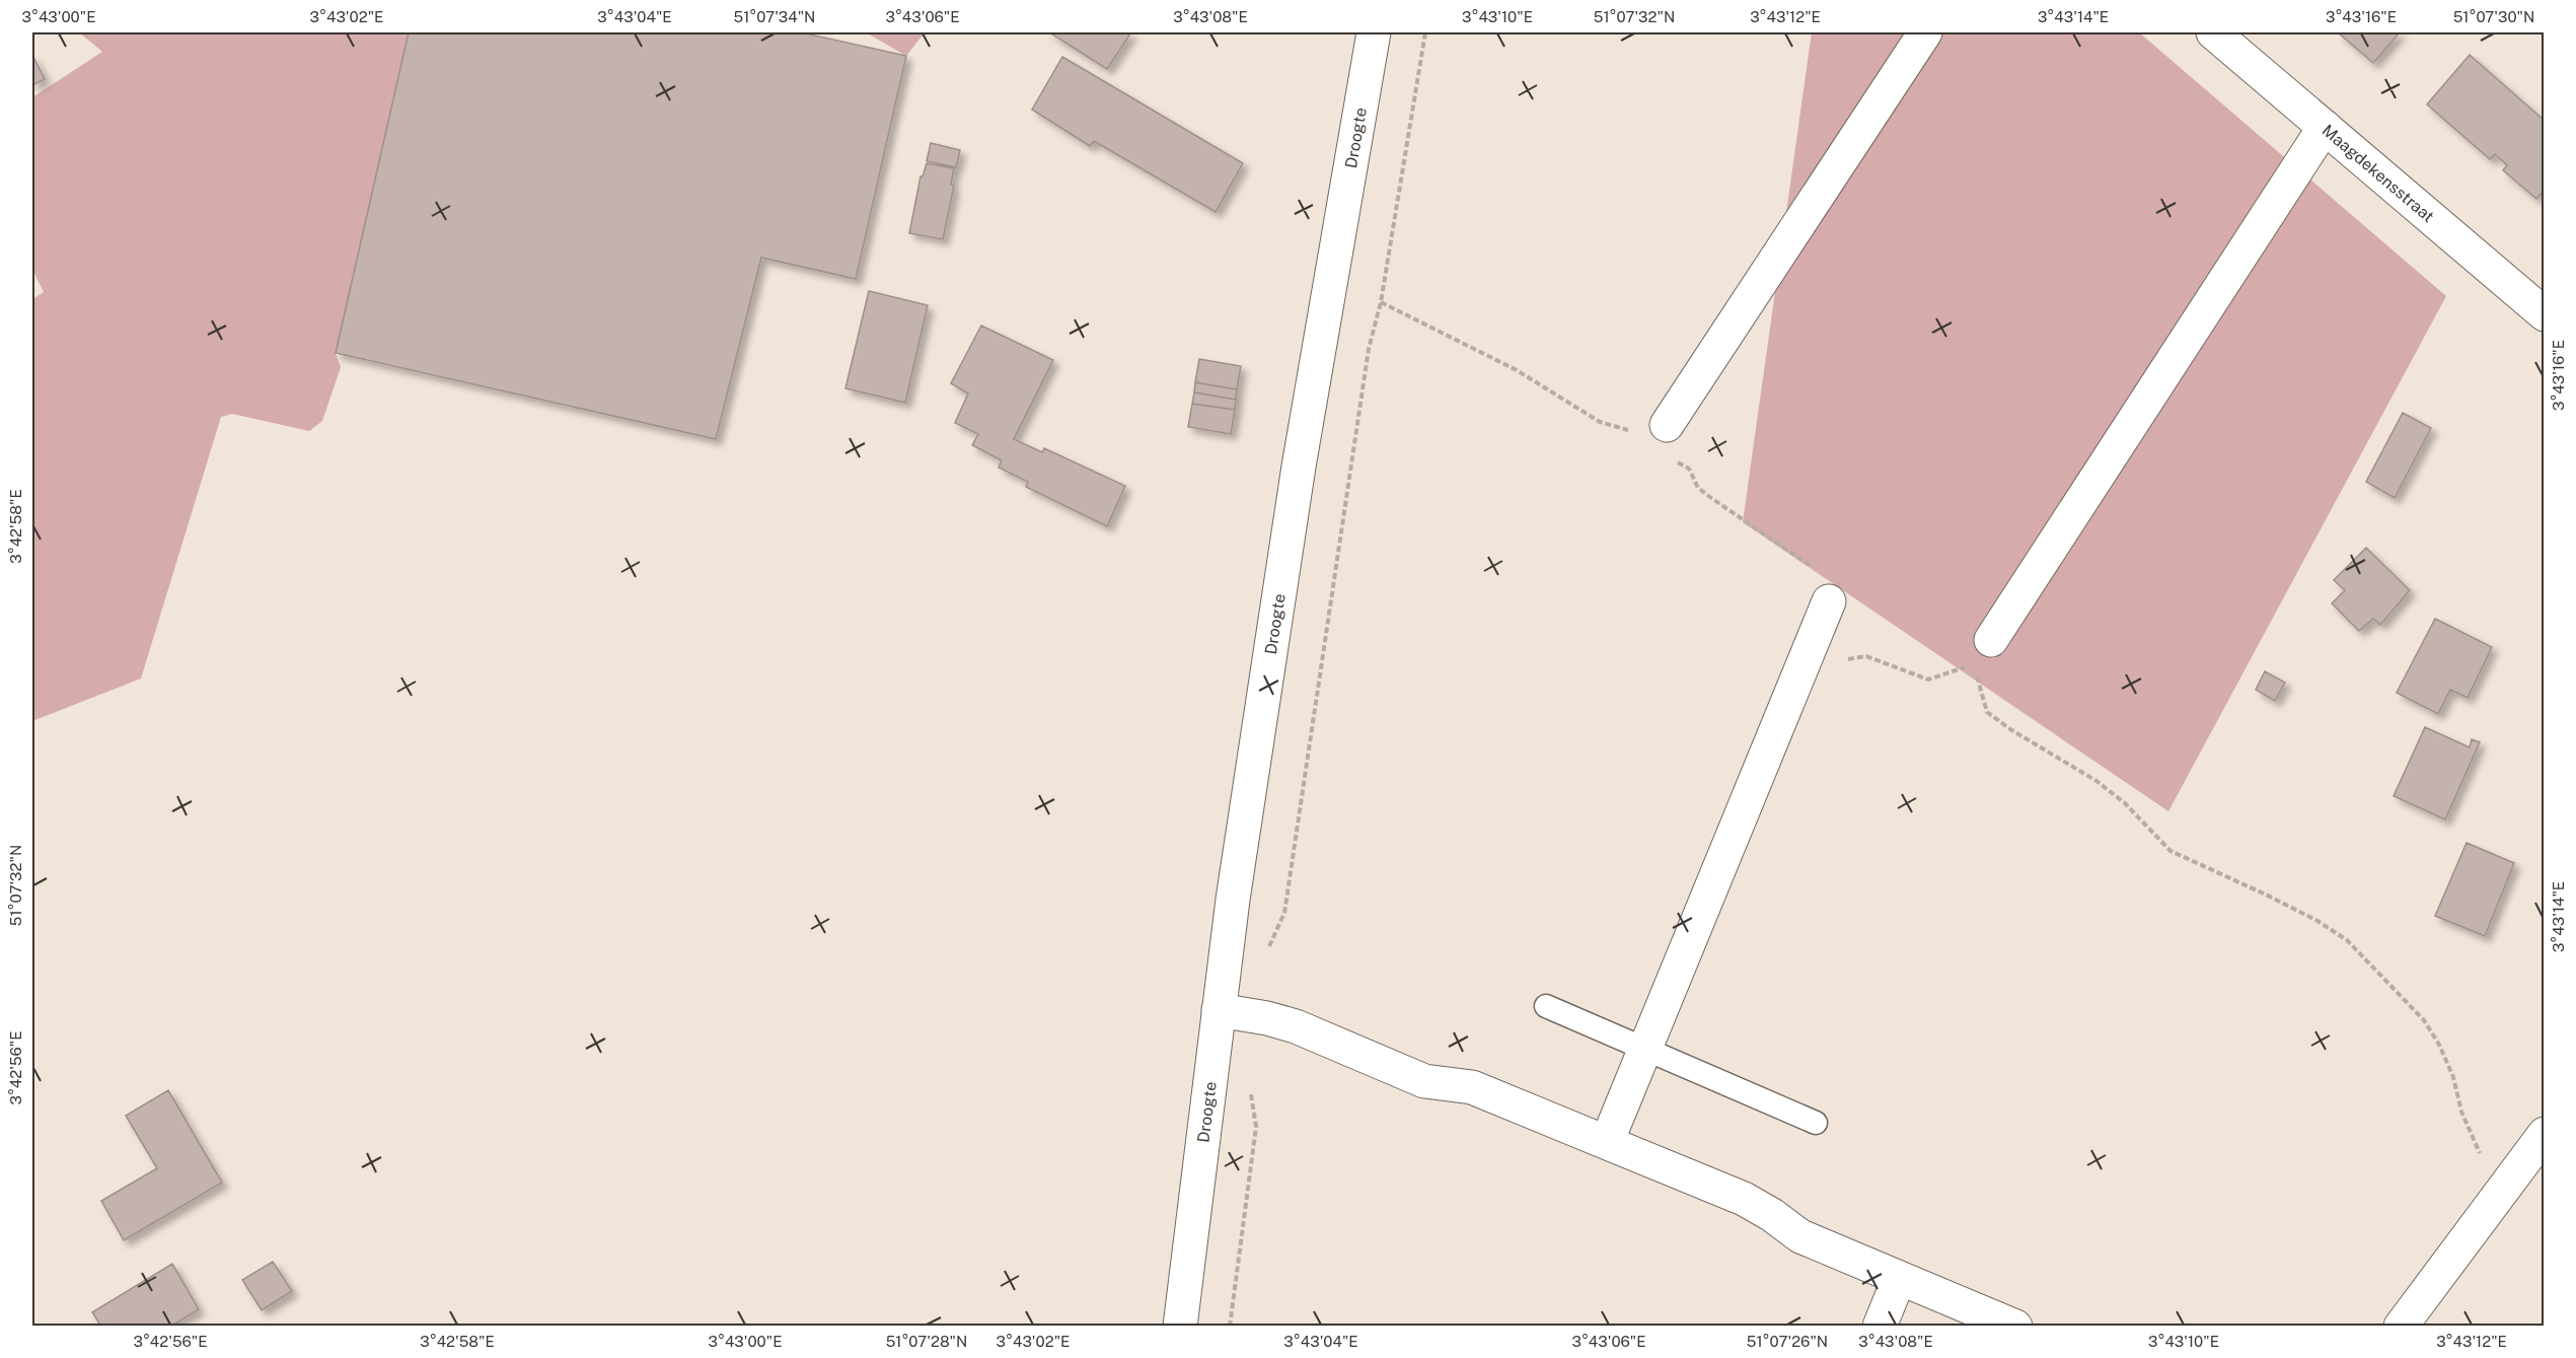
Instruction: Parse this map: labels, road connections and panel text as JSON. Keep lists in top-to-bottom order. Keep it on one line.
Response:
{"streets":{"street":["Droogte","Maagdekensstraat"]},"coordinates":["3°43'00\"E","3°43'02\"E","3°43'04\"E","51°07'34\"N","3°43'06\"E","3°43'08\"E","3°43'10\"E","51°07'32\"N","3°43'12\"E","3°43'14\"E","3°43'16\"E","51°07'30\"N","3°42'58\"E","3°42'56\"E","51°07'28\"N","51°07'26\"N"]}
